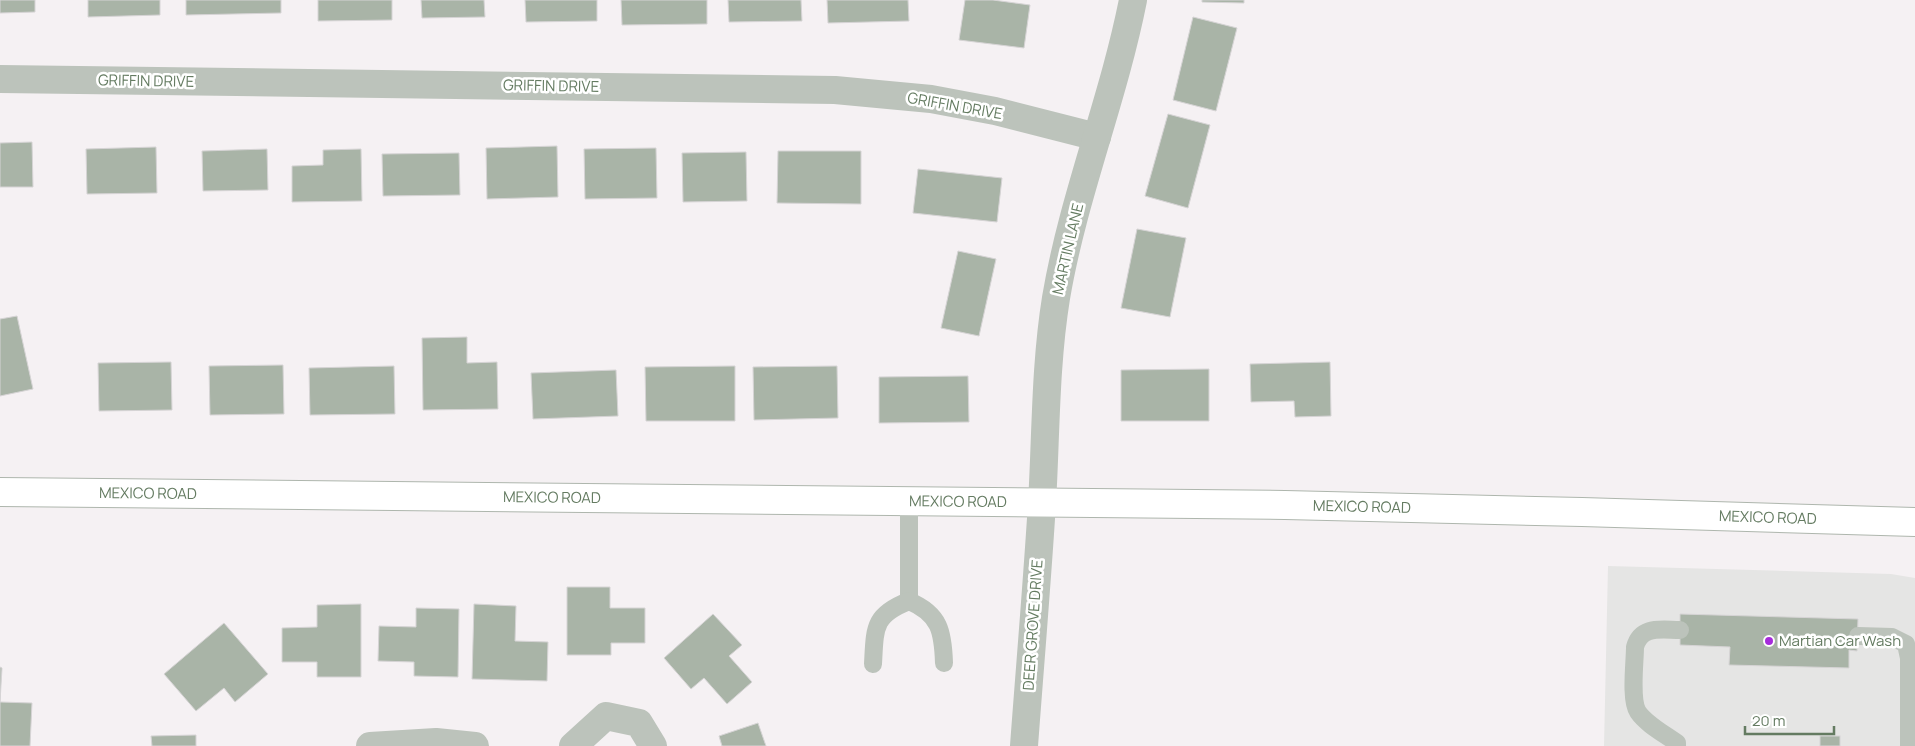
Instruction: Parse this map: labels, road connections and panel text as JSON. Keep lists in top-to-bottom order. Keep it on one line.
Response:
{"streets":{"main road":["MEXICO ROAD"],"street":["GRIFFIN DRIVE","MARTIN LANE","DEER GROVE DRIVE"]},"crossings":[["GRIFFIN DRIVE","MARTIN LANE"],["MARTIN LANE","MEXICO ROAD"],["MARTIN LANE","DEER GROVE DRIVE"],["MEXICO ROAD","DEER GROVE DRIVE"]],"places":["Martian Car Wash"],"scale_bar":"20 m"}
